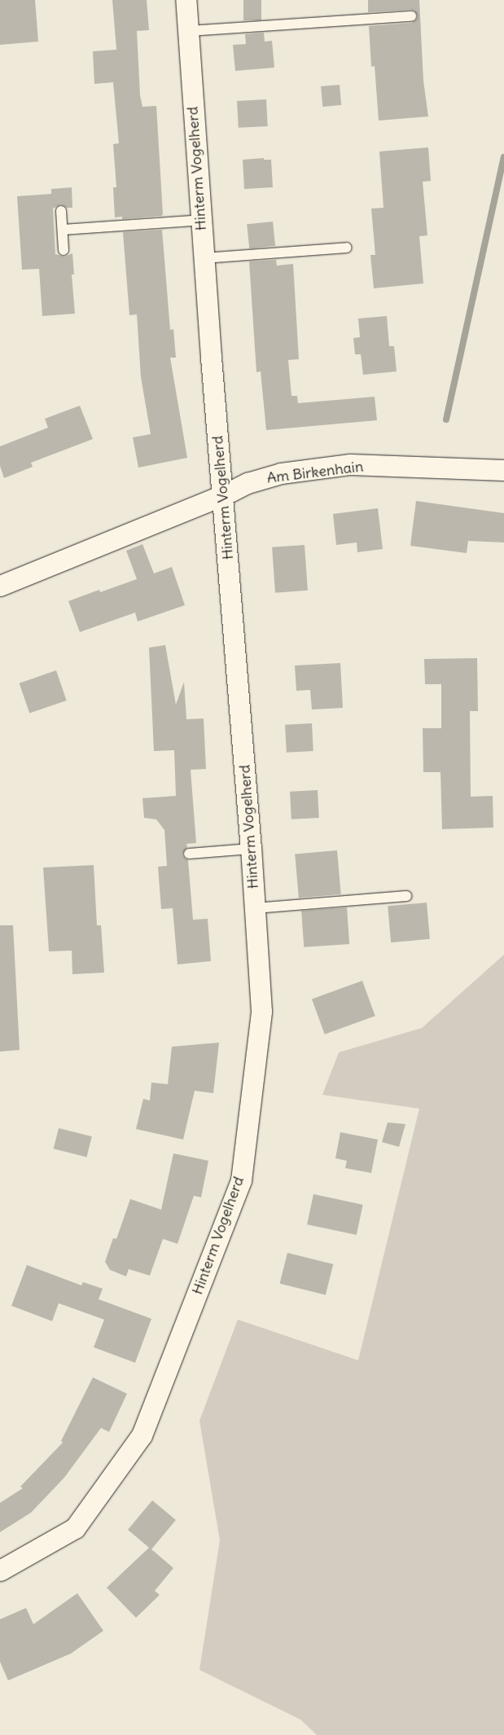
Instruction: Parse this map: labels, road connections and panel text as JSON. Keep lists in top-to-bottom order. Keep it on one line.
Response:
{"streets":{"street":["Hinterm Vogelherd","Am Birkenhain"]},"crossings":[["Hinterm Vogelherd","Am Birkenhain"]]}
